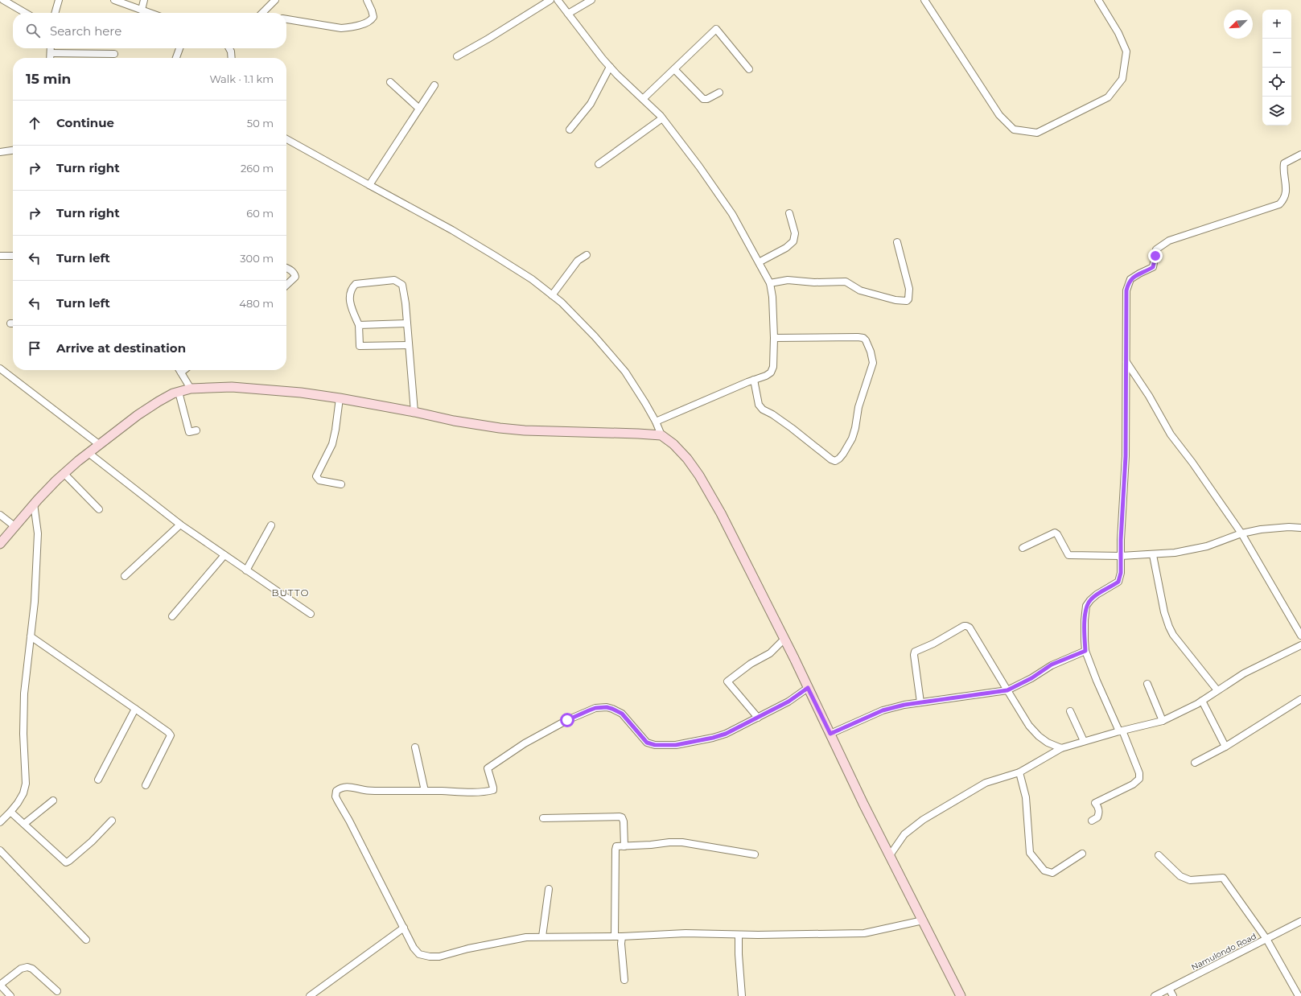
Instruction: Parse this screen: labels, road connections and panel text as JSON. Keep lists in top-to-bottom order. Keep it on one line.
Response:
{"streets":{"street":["Namulondo Road"]},"districts":["BUTTO"],"north":"bottom left","page":{"map_buttons":["+","−"],"search":"Search here","heading":["15 min","Walk · 1.1 km"],"list":[["Continue","50 m"],["Turn right","260 m"],["Turn right","60 m"],["Turn left","300 m"],["Turn left","480 m"],"Arrive at destination"]}}
